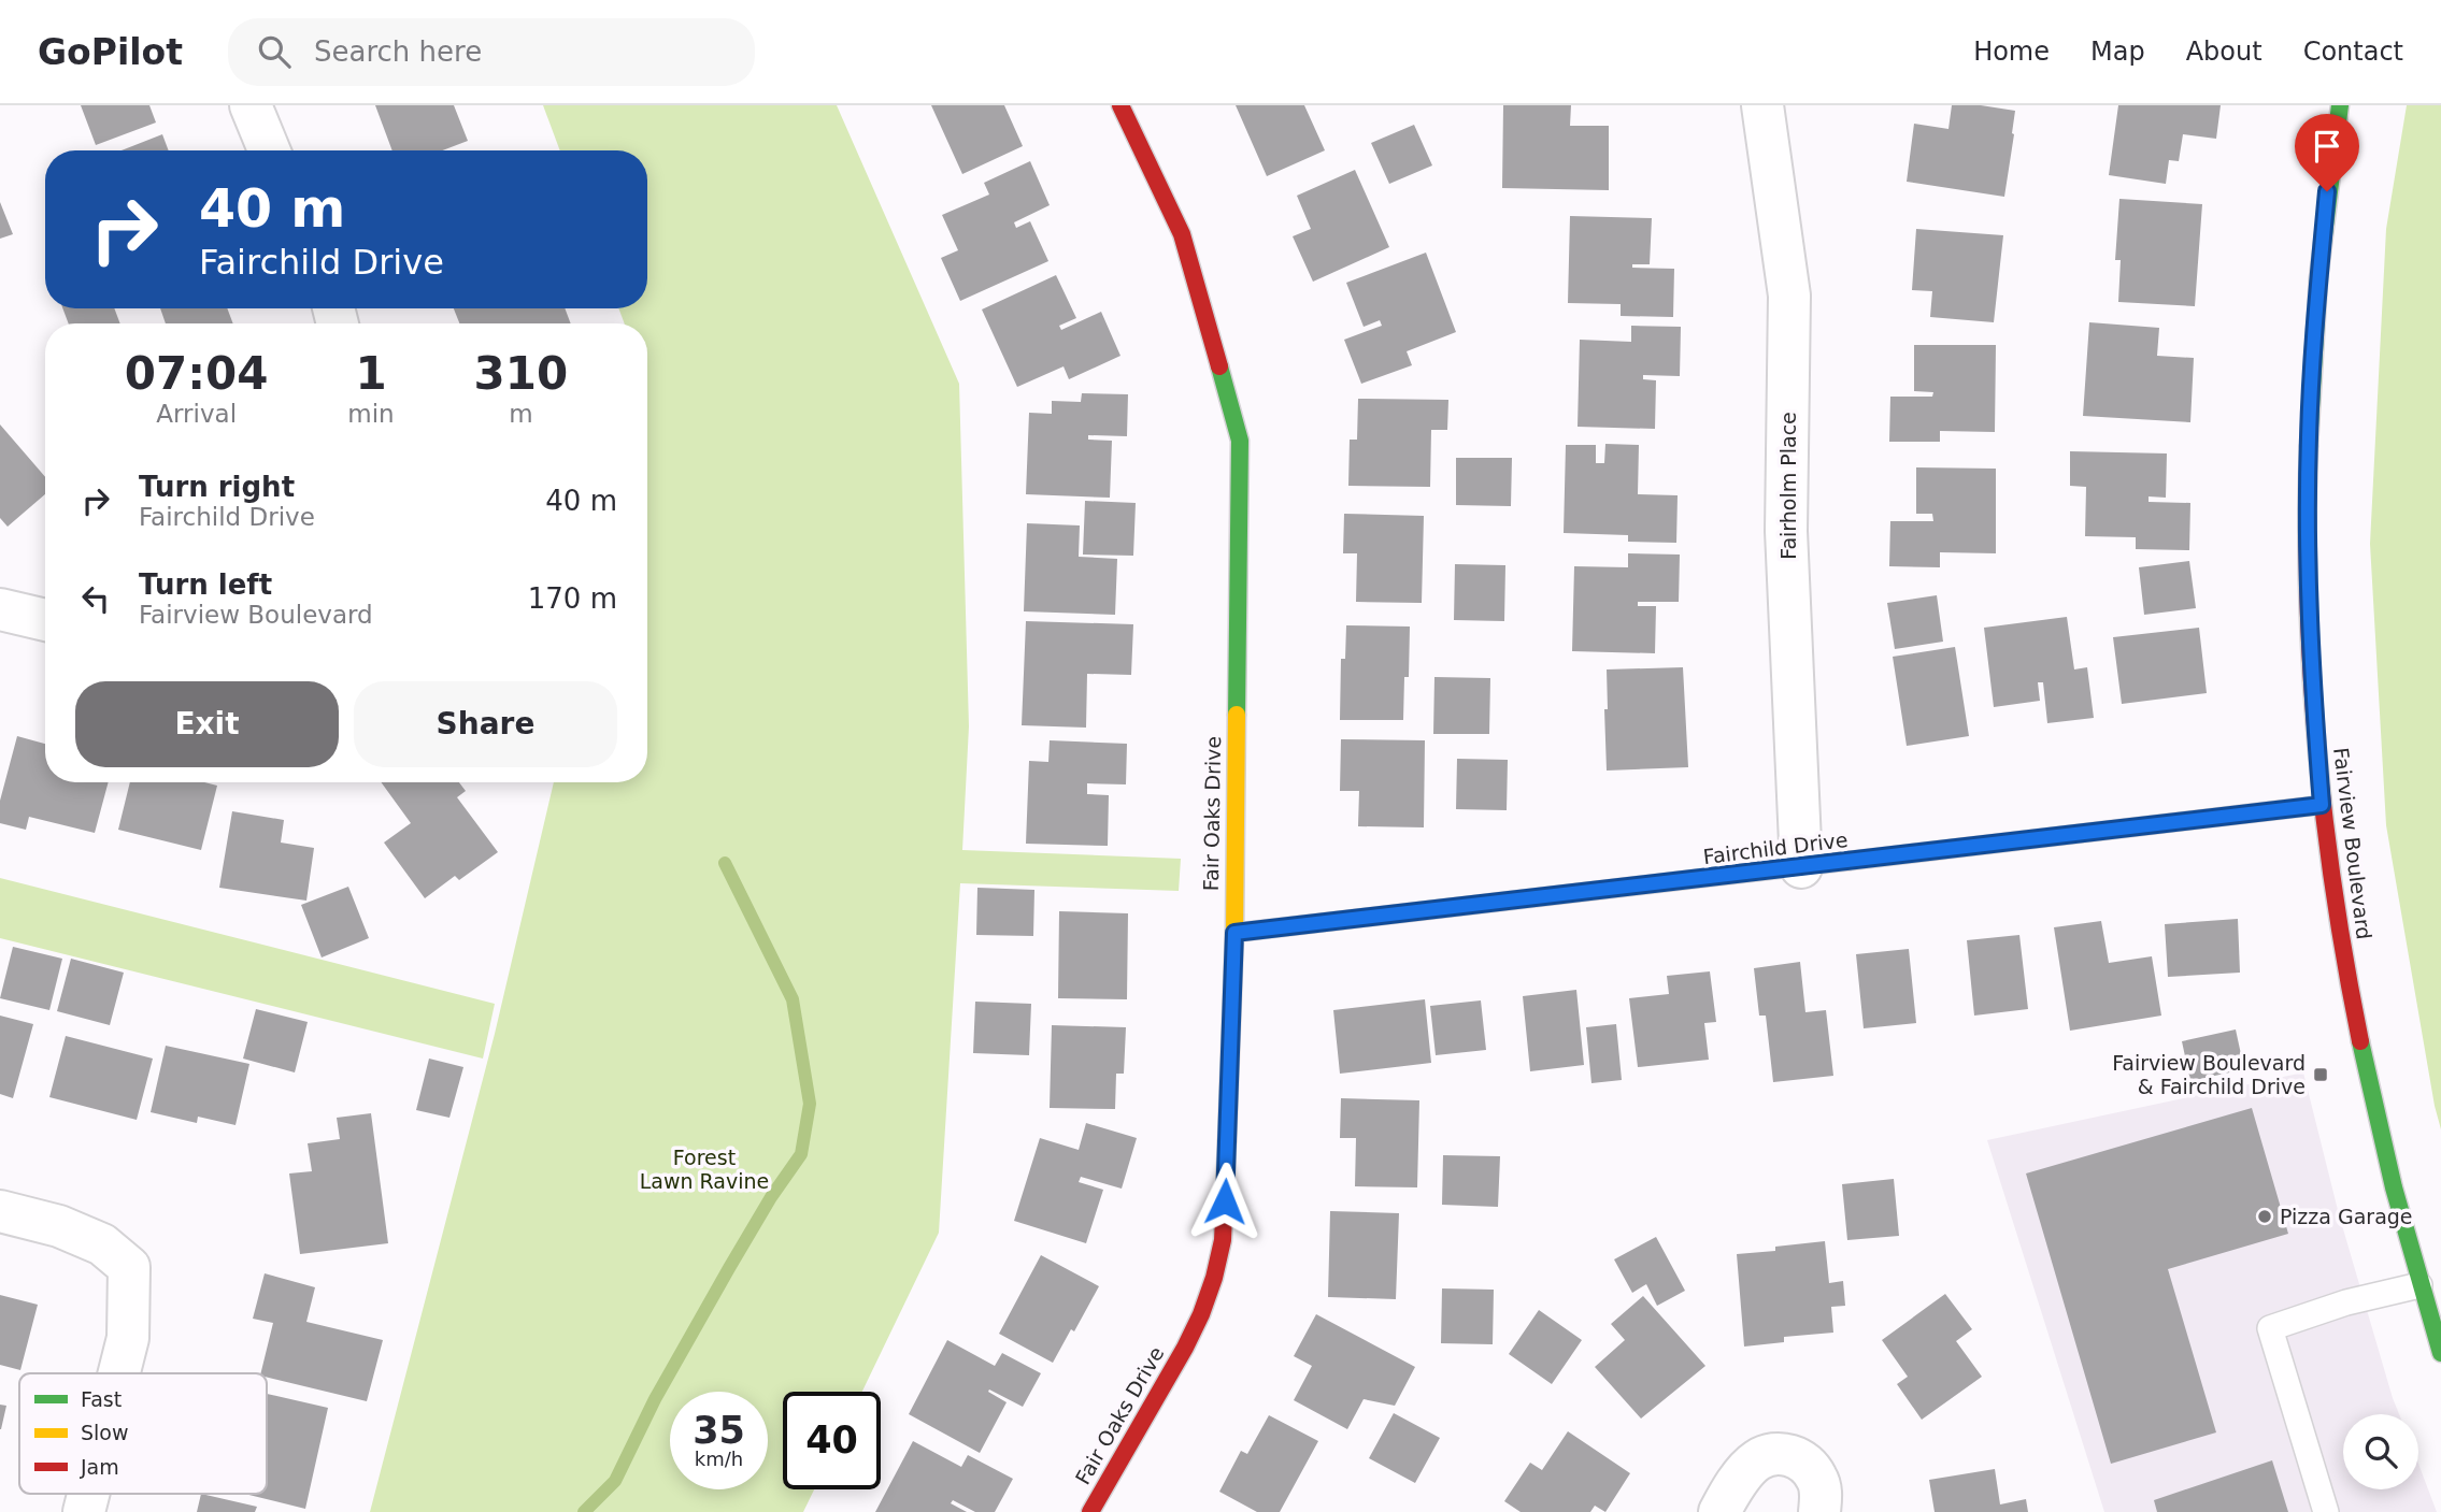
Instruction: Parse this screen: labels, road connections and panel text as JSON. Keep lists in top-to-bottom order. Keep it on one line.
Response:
{"streets":{"street":["Fairholm Place","Fair Oaks Drive","Fairview Boulevard","Fairchild Drive"]},"crossings":[["Fairholm Place","Fairchild Drive"],["Fair Oaks Drive","Fairchild Drive"],["Fairview Boulevard","Fairchild Drive"]],"parks":["Forest Lawn Ravine"],"places":{"transit":["Fairview Boulevard & Fairchild Drive"],"other":["Pizza Garage"]},"legend":["Fast","Slow","Jam"],"page":{"header":"GoPilot","search":"Search here","nav":["Home","Map","About","Contact"],"turn":["40 m","Fairchild Drive"],"eta":["07:04","Arrival","1","min","310","m"],"list":[{"name":"Turn right","note":"Fairchild Drive","value":"40 m"},{"name":"Turn left","note":"Fairview Boulevard","value":"170 m"}],"buttons":["Exit","Share"],"speed":"35 km/h","limit":"40"}}
